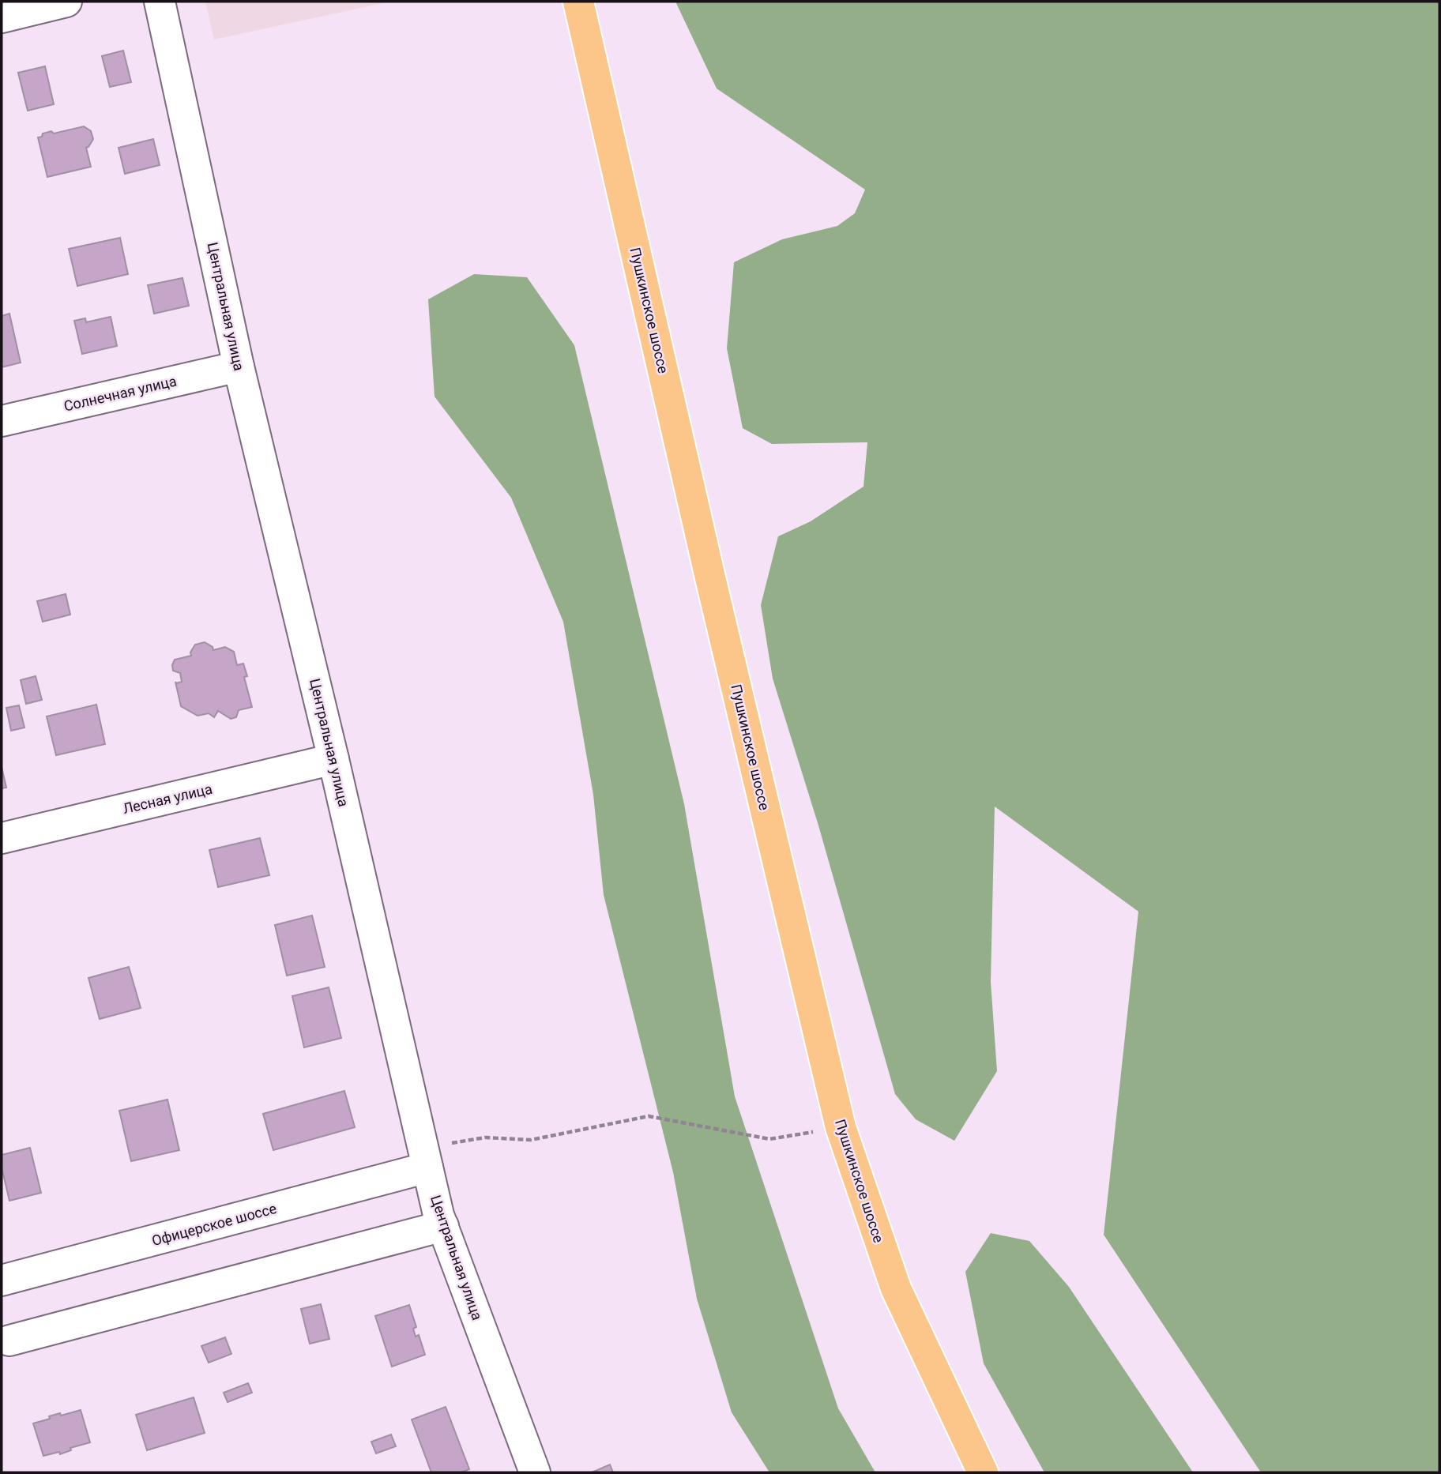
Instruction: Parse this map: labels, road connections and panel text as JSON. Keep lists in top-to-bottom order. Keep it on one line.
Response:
{"streets":{"main road":["Пушкинское шоссе"],"street":["Центральная улица","Солнечная улица","Лесная улица","Офицерское шоссе"]},"crossings":[["Центральная улица","Солнечная улица"],["Центральная улица","Лесная улица"],["Центральная улица","Офицерское шоссе"]]}
